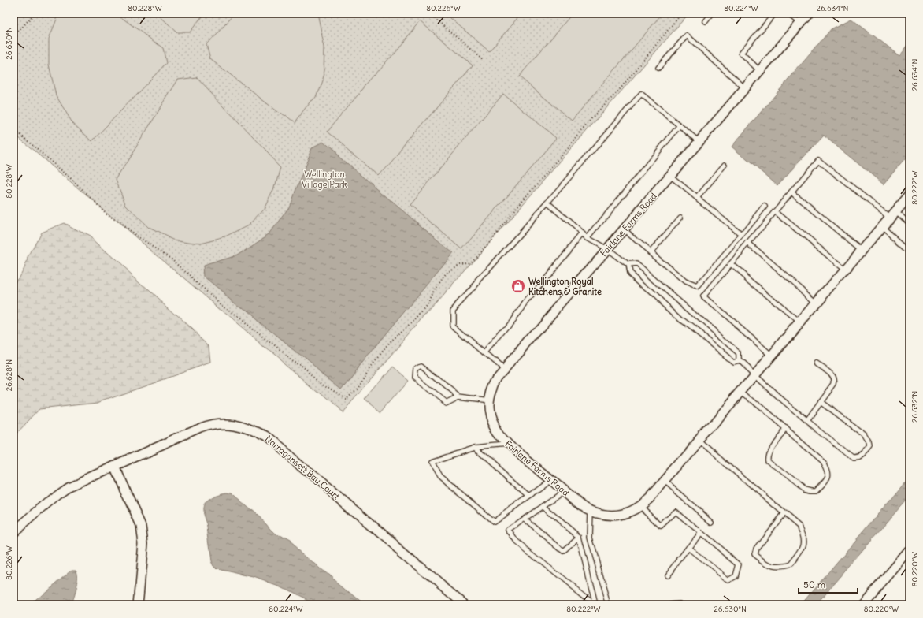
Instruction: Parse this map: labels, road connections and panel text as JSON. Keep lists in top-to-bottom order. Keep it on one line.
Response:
{"streets":{"street":["Fairlane Farms Road","Narragansett Bay Court"]},"parks":["Wellington Village Park"],"places":{"shop":["Wellington Royal Kitchens & Granite"]},"scale_bar":"50 m","coordinates":["80.228°W","80.226°W","80.224°W","26.634°N","26.630°N","80.222°W","26.628°N","26.632°N","80.220°W"]}
